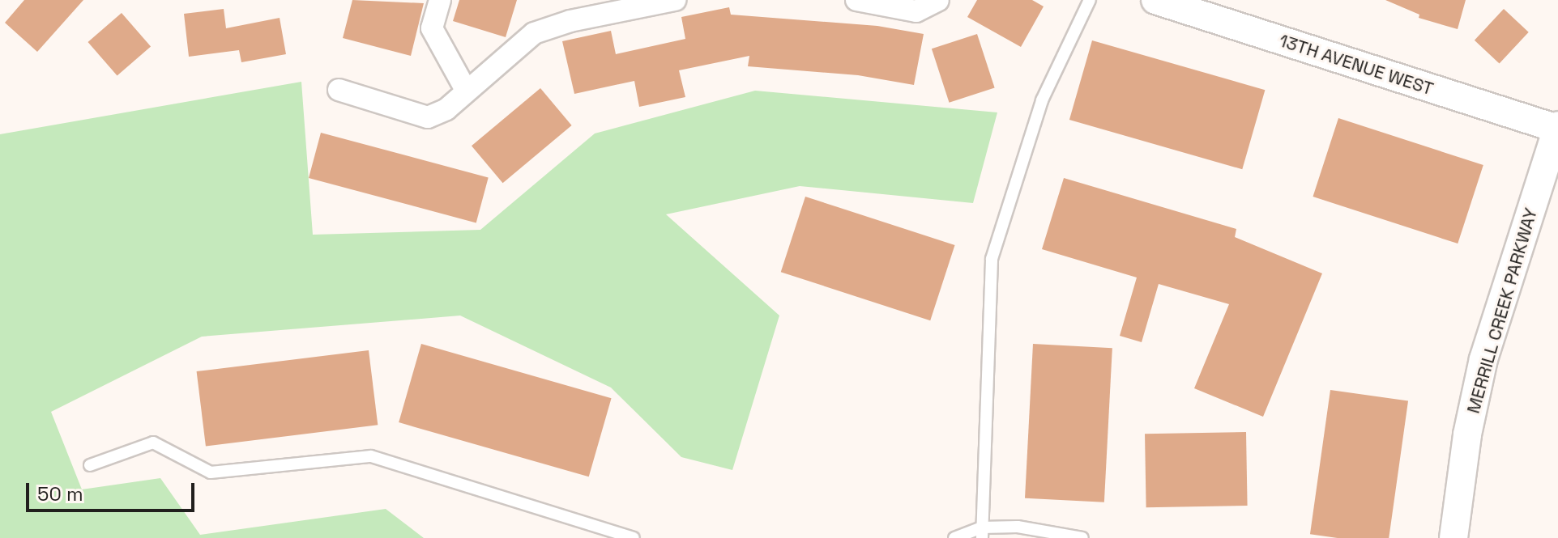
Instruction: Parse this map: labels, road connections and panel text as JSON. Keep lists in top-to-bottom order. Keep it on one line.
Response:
{"streets":{"street":["13TH AVENUE WEST","MERRILL CREEK PARKWAY"]},"crossings":[["13TH AVENUE WEST","MERRILL CREEK PARKWAY"]],"scale_bar":"50 m"}
